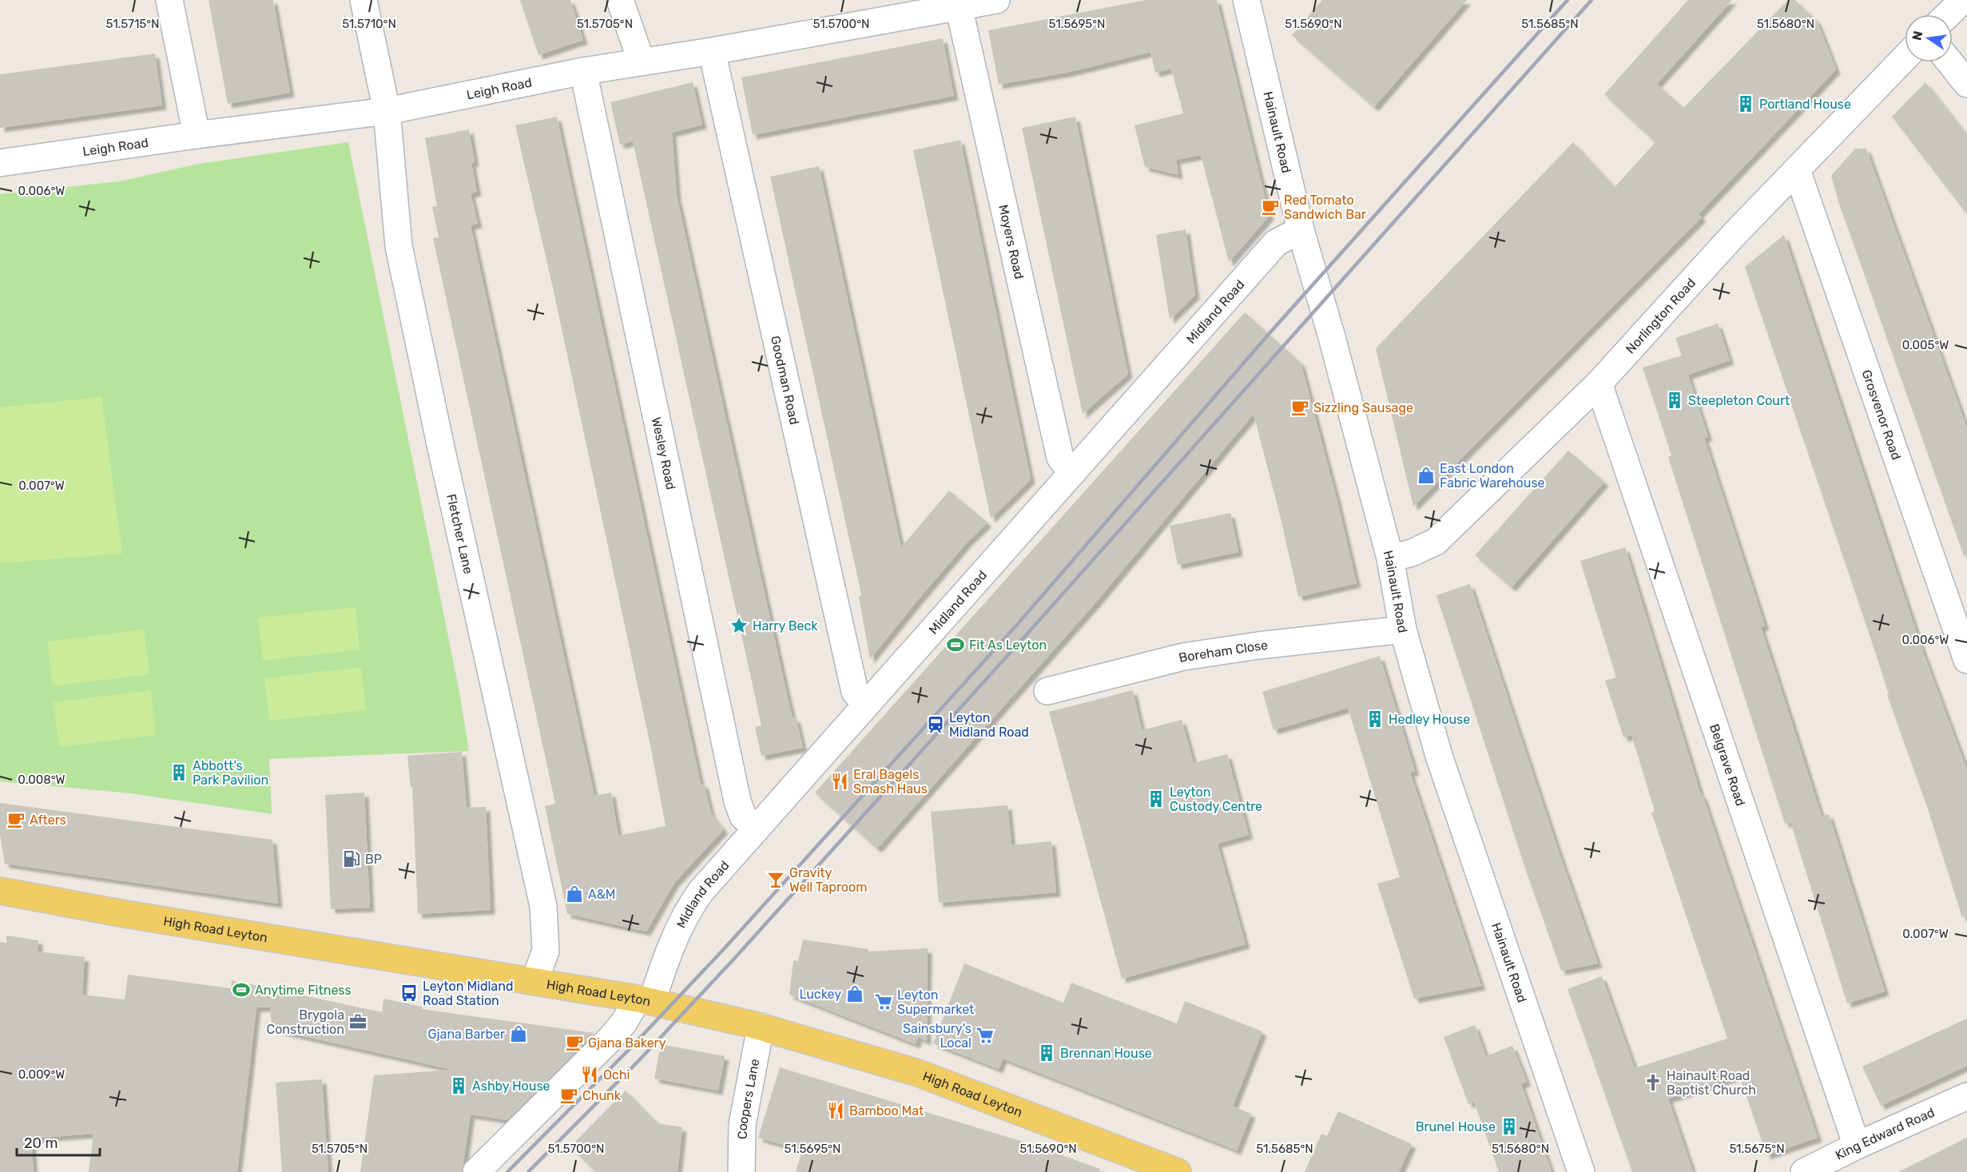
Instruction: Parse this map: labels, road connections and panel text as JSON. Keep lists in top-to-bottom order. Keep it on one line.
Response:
{"streets":{"main road":["High Road Leyton"],"street":["Leigh Road","Hainault Road","Moyers Road","Midland Road","Norlington Road","Goodman Road","Grosvenor Road","Wesley Road","Fletcher Lane","Boreham Close","Belgrave Road","Coopers Lane","King Edward Road"]},"crossings":[["Leigh Road","Moyers Road"],["Leigh Road","Goodman Road"],["Leigh Road","Wesley Road"],["Leigh Road","Fletcher Lane"],["Hainault Road","Midland Road"],["Hainault Road","Norlington Road"],["Hainault Road","Boreham Close"],["Moyers Road","Midland Road"],["Midland Road","Goodman Road"],["Midland Road","Wesley Road"],["Midland Road","High Road Leyton"],["Norlington Road","Grosvenor Road"],["Norlington Road","Belgrave Road"],["Fletcher Lane","High Road Leyton"],["Belgrave Road","King Edward Road"],["High Road Leyton","Coopers Lane"]],"places":{"building":["Portland House","Steepleton Court","Hedley House","Abbott's Park Pavilion","Leyton Custody Centre","Brennan House","Ashby House","Brunel House"],"cafe":["Red Tomato Sandwich Bar","Sizzling Sausage","Afters","Gjana Bakery","Chunk"],"shop":["East London Fabric Warehouse","A&M","Luckey","Gjana Barber"],"place":["Harry Beck"],"sports":["Fit As Leyton","Anytime Fitness"],"station":["Leyton Midland Road"],"restaurant":["Eral Bagels Smash Haus","Ochi","Bamboo Mat"],"fuel station":["BP"],"bar":["Gravity Well Taproom"],"bus stop":["Leyton Midland Road Station"],"supermarket":["Leyton Supermarket","Sainsbury's Local"],"office":["Brygola Construction"],"church":["Hainault Road Baptist Church"]},"scale_bar":"20 m","north":"left","coordinates":["51.5715°N","51.5710°N","51.5705°N","51.5700°N","51.5695°N","51.5690°N","51.5685°N","51.5680°N","0.006°W","0.005°W","0.007°W","0.008°W","0.009°W","51.5675°N"]}
